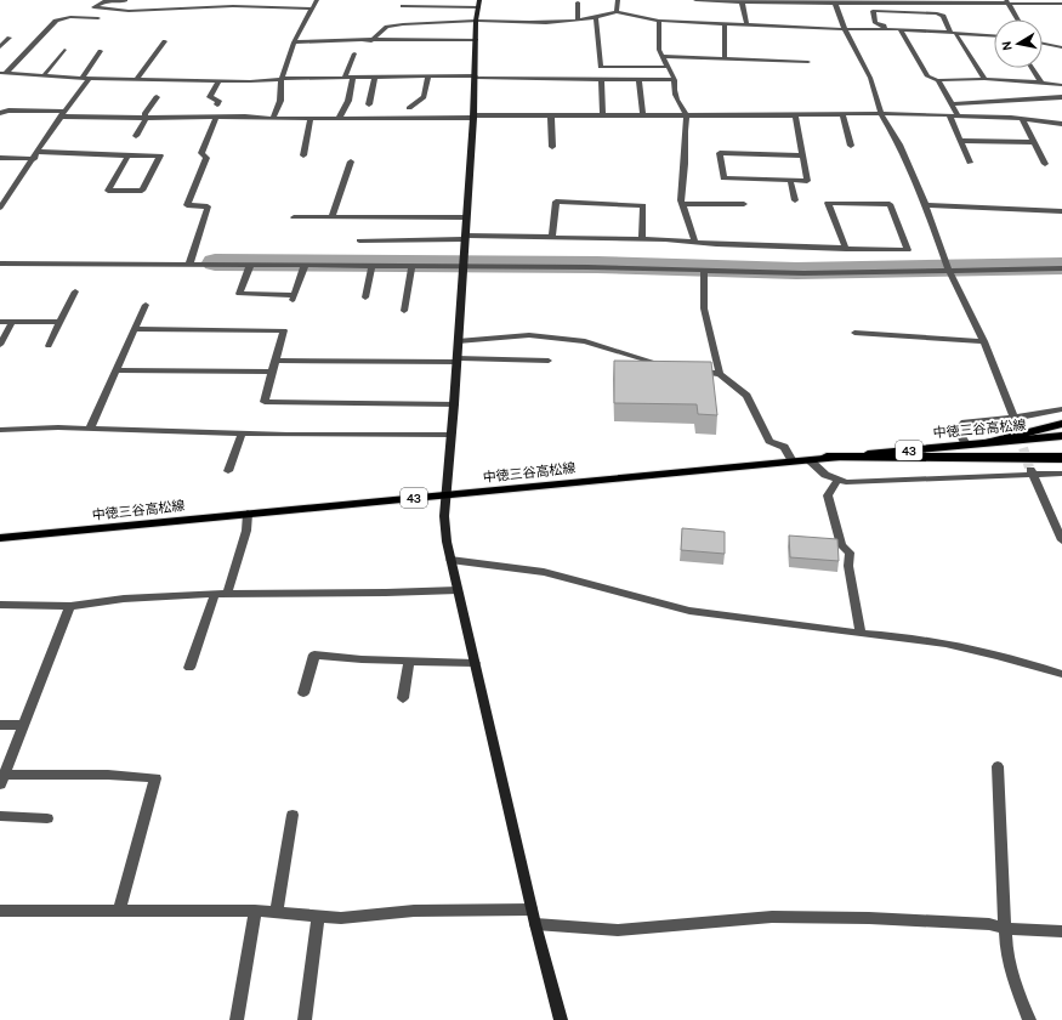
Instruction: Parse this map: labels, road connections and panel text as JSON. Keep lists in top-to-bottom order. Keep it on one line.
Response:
{"streets":{"main road":["中徳三谷高松線","43"]},"north":"left"}
